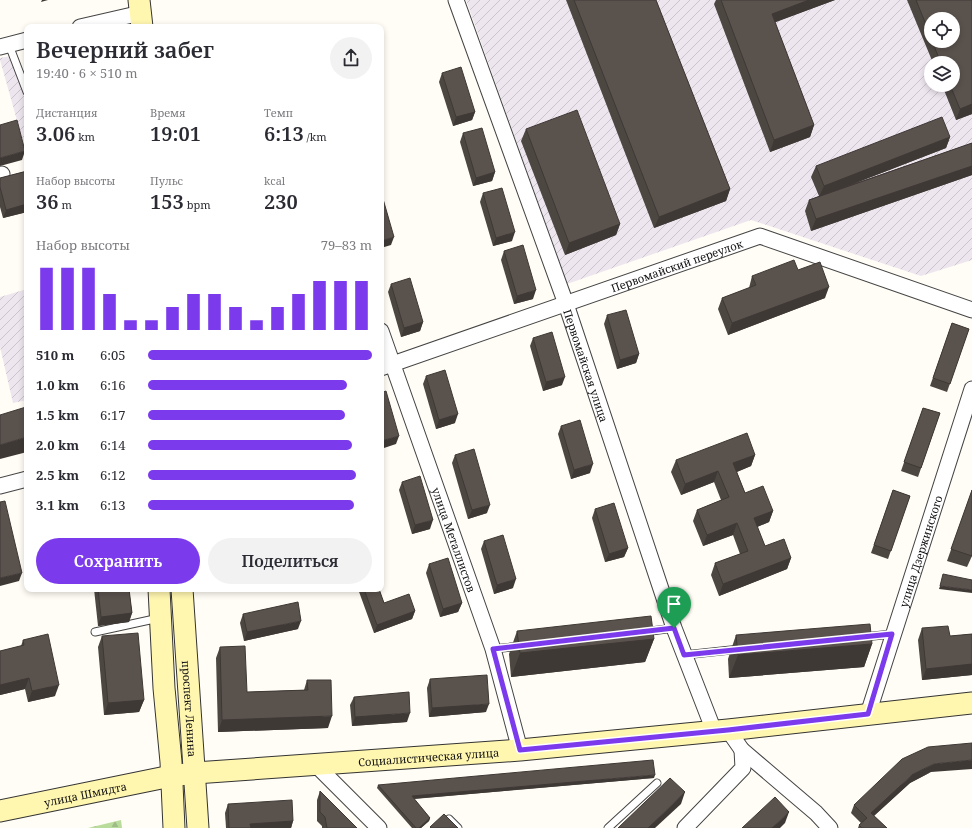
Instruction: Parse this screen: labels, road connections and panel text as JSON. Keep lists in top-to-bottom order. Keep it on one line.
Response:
{"streets":{"main road":["проспект Ленина","Социалистическая улица","улица Шмидта"],"street":["Первомайский переулок","Первомайская улица","улица Металлистов","улица Дзержинского"]},"crossings":[["Первомайский переулок","Первомайская улица"],["Первомайский переулок","улица Металлистов"],["Первомайская улица","Социалистическая улица"],["улица Металлистов","Социалистическая улица"],["улица Дзержинского","Социалистическая улица"],["проспект Ленина","Социалистическая улица"],["Социалистическая улица","улица Шмидта"]],"page":{"heading":["Вечерний забег","19:40 · 6 × 510 m"],"stats":[["Дистанция","3.06 km"],["Время","19:01"],["Темп","6:13 /km"],["Набор высоты","36 m"],["Пульс","153 bpm"],["kcal","230"]],"chart":["Набор высоты","79–83 m"],"list":[{"name":"510 m","note":"6:05"},{"name":"1.0 km","note":"6:16"},{"name":"1.5 km","note":"6:17"},{"name":"2.0 km","note":"6:14"},{"name":"2.5 km","note":"6:12"},{"name":"3.1 km","note":"6:13"}],"buttons":["Сохранить","Поделиться"]}}
